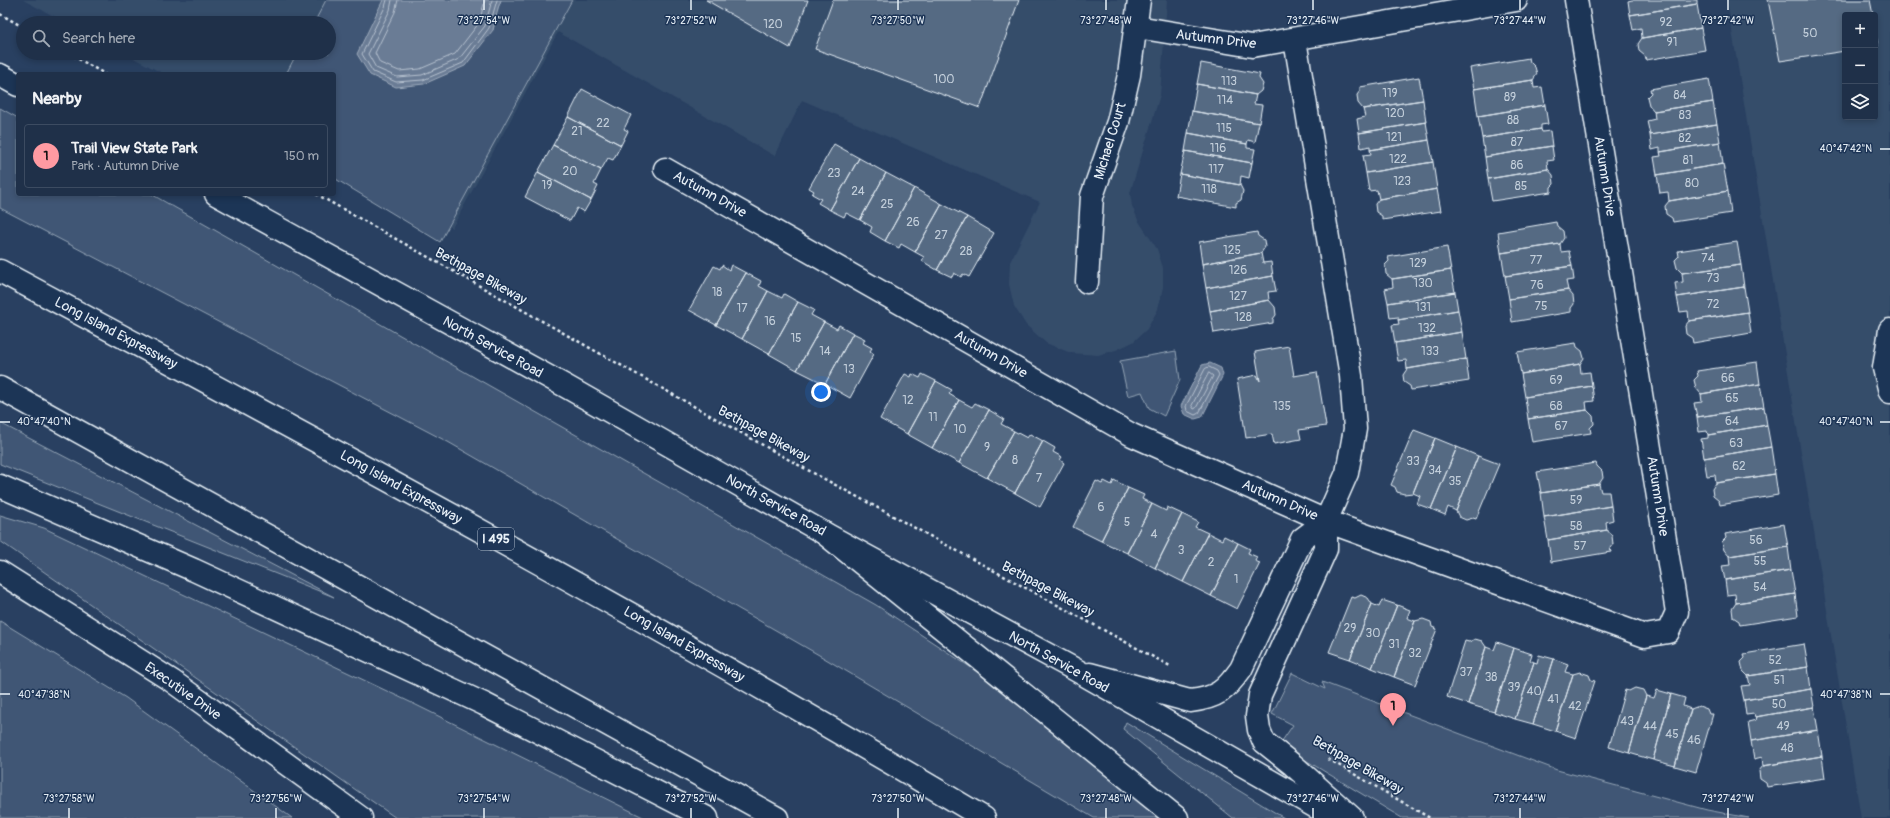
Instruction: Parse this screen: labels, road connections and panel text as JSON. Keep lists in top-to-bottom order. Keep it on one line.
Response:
{"streets":{"main road":["Autumn Drive","Michael Court","Long Island Expressway","North Service Road","I 495","Executive Drive"],"path":["Bethpage Bikeway"]},"crossings":[["Autumn Drive","Michael Court"],["Autumn Drive","North Service Road"]],"house_numbers":["92","120","50","91","100","113","119","84","89","114","120","83","88","22","115","21","121","82","87","116","122","81","86","117","20","23","123","80","19","85","118","24","25","26","27","125","28","74","77","129","126","73","130","76","18","127","72","75","131","17","128","16","132","15","14","133","13","66","69","65","12","135","68","11","64","67","10","63","9","8","33","62","34","7","35","59","6","5","58","4","56","57","3","55","2","1","54","29","30","31","32","52","37","38","51","39","40","41","50","42","43","44","49","45","46","48"],"page":{"map_buttons":["+","−"],"search":"Search here","heading":"Nearby","list":[{"mark":"1","name":"Trail View State Park","note":"Park · Autumn Drive","value":"150 m"}],"pins":"1"},"coordinates":["73°27'54\"W","73°27'52\"W","73°27'50\"W","73°27'48\"W","73°27'46\"W","73°27'44\"W","73°27'42\"W","40°47'42\"N","40°47'40\"N","40°47'38\"N","73°27'58\"W","73°27'56\"W"]}
